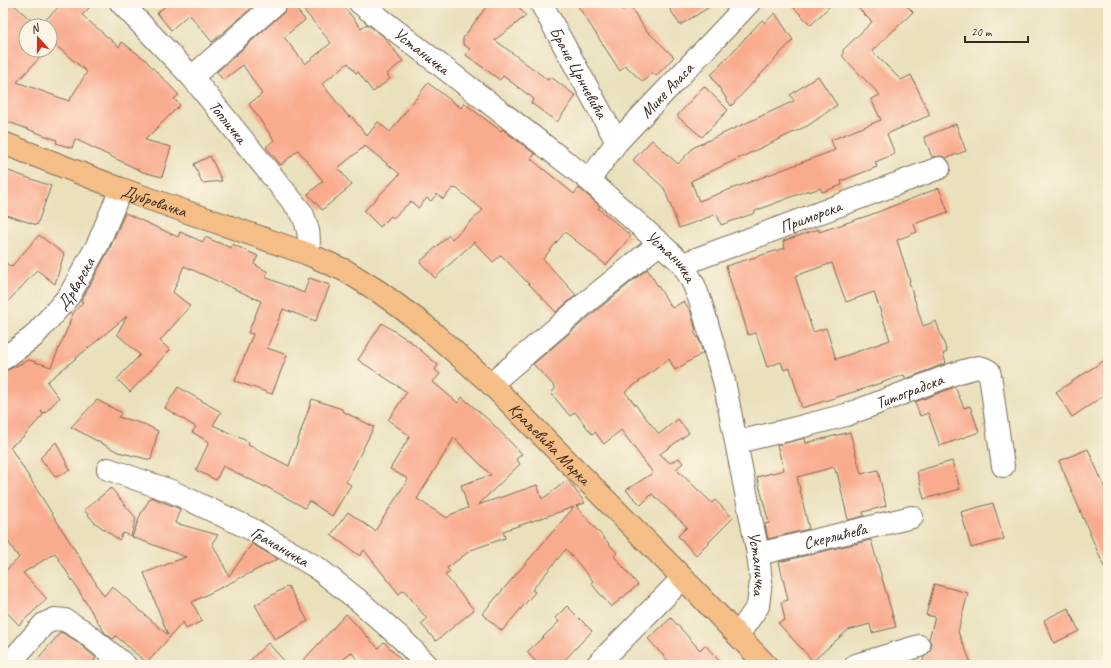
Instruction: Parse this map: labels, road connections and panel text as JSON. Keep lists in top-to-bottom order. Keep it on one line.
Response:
{"streets":{"main road":["Дубровачка","Краљевића Марка"],"street":["Устаничка","Бране Црнчевића","Мике Аласа","Топличка","Приморска","Дрварска","Титоградска","Скерлићева","Грачаничка"]},"crossings":[["Устаничка","Мике Аласа"],["Устаничка","Приморска"],["Устаничка","Титоградска"],["Устаничка","Краљевића Марка"],["Устаничка","Скерлићева"],["Бране Црнчевића","Мике Аласа"],["Топличка","Дубровачка"],["Топличка","Краљевића Марка"],["Дубровачка","Дрварска"],["Дубровачка","Краљевића Марка"]],"scale_bar":"20 m","north":"top"}
